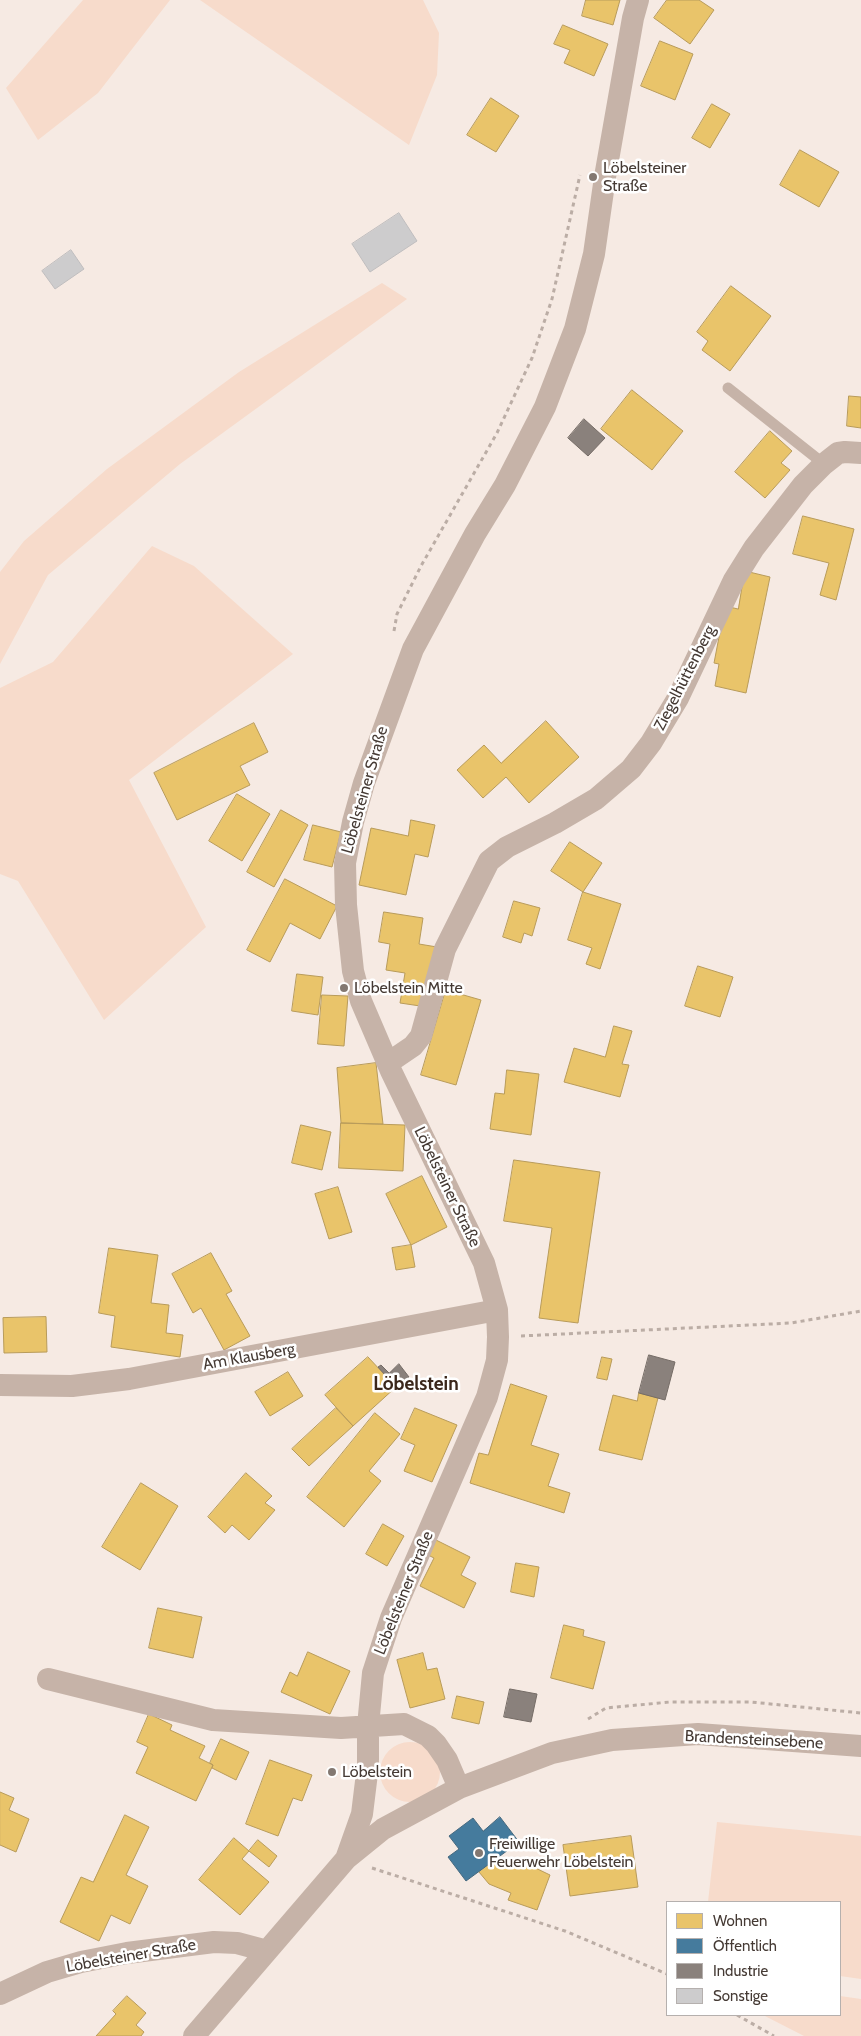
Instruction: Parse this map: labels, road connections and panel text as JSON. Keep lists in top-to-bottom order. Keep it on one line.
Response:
{"streets":{"street":["Ziegelhüttenberg","Löbelsteiner Straße","Am Klausberg","Brandensteinsebene"]},"crossings":[["Ziegelhüttenberg","Löbelsteiner Straße"],["Löbelsteiner Straße","Am Klausberg"],["Löbelsteiner Straße","Brandensteinsebene"]],"districts":["Löbelstein"],"places":["Löbelsteiner Straße","Löbelstein Mitte","Löbelstein","Freiwillige Feuerwehr Löbelstein"],"legend":["Wohnen","Öffentlich","Industrie","Sonstige"]}
